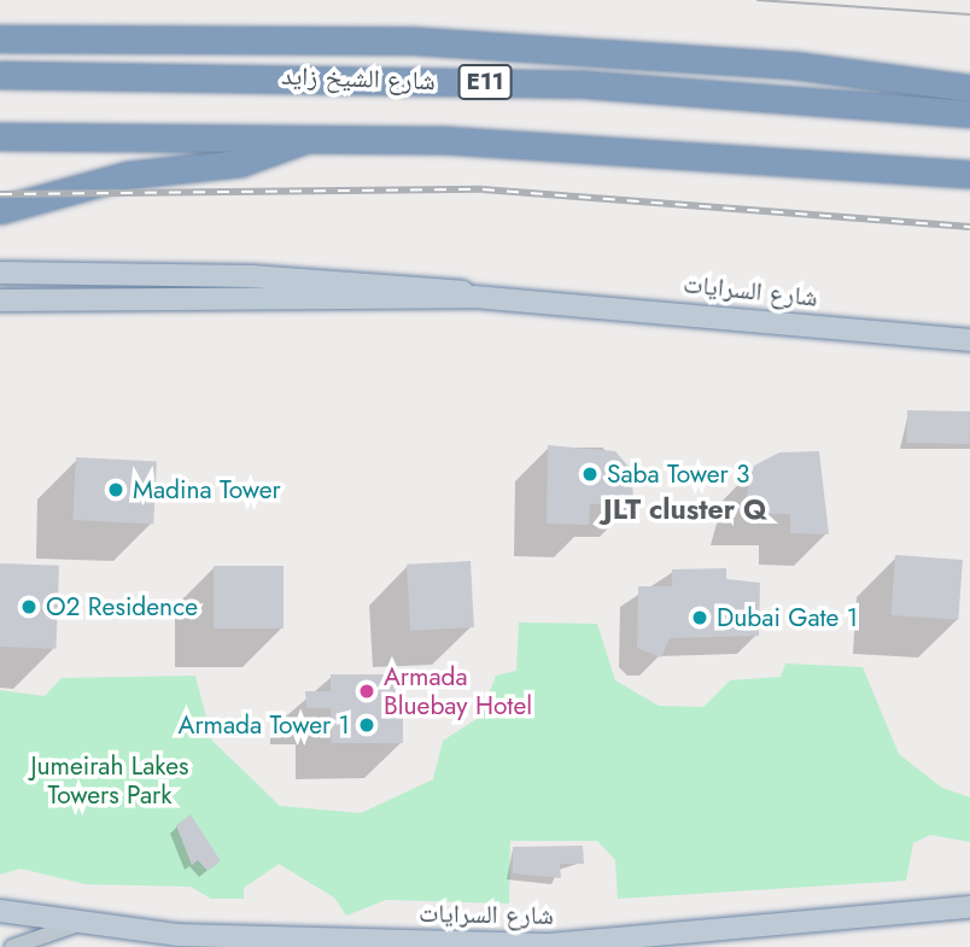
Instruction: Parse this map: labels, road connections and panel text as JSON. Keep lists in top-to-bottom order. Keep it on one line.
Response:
{"streets":{"highway":["شارع الشيخ زايد","E11"],"main road":["شارع السرايات"]},"districts":["JLT cluster Q"],"parks":["Jumeirah Lakes Towers Park"],"places":["Saba Tower 3","Madina Tower","O2 Residence","Dubai Gate 1","Armada Bluebay Hotel","Armada Tower 1"]}
